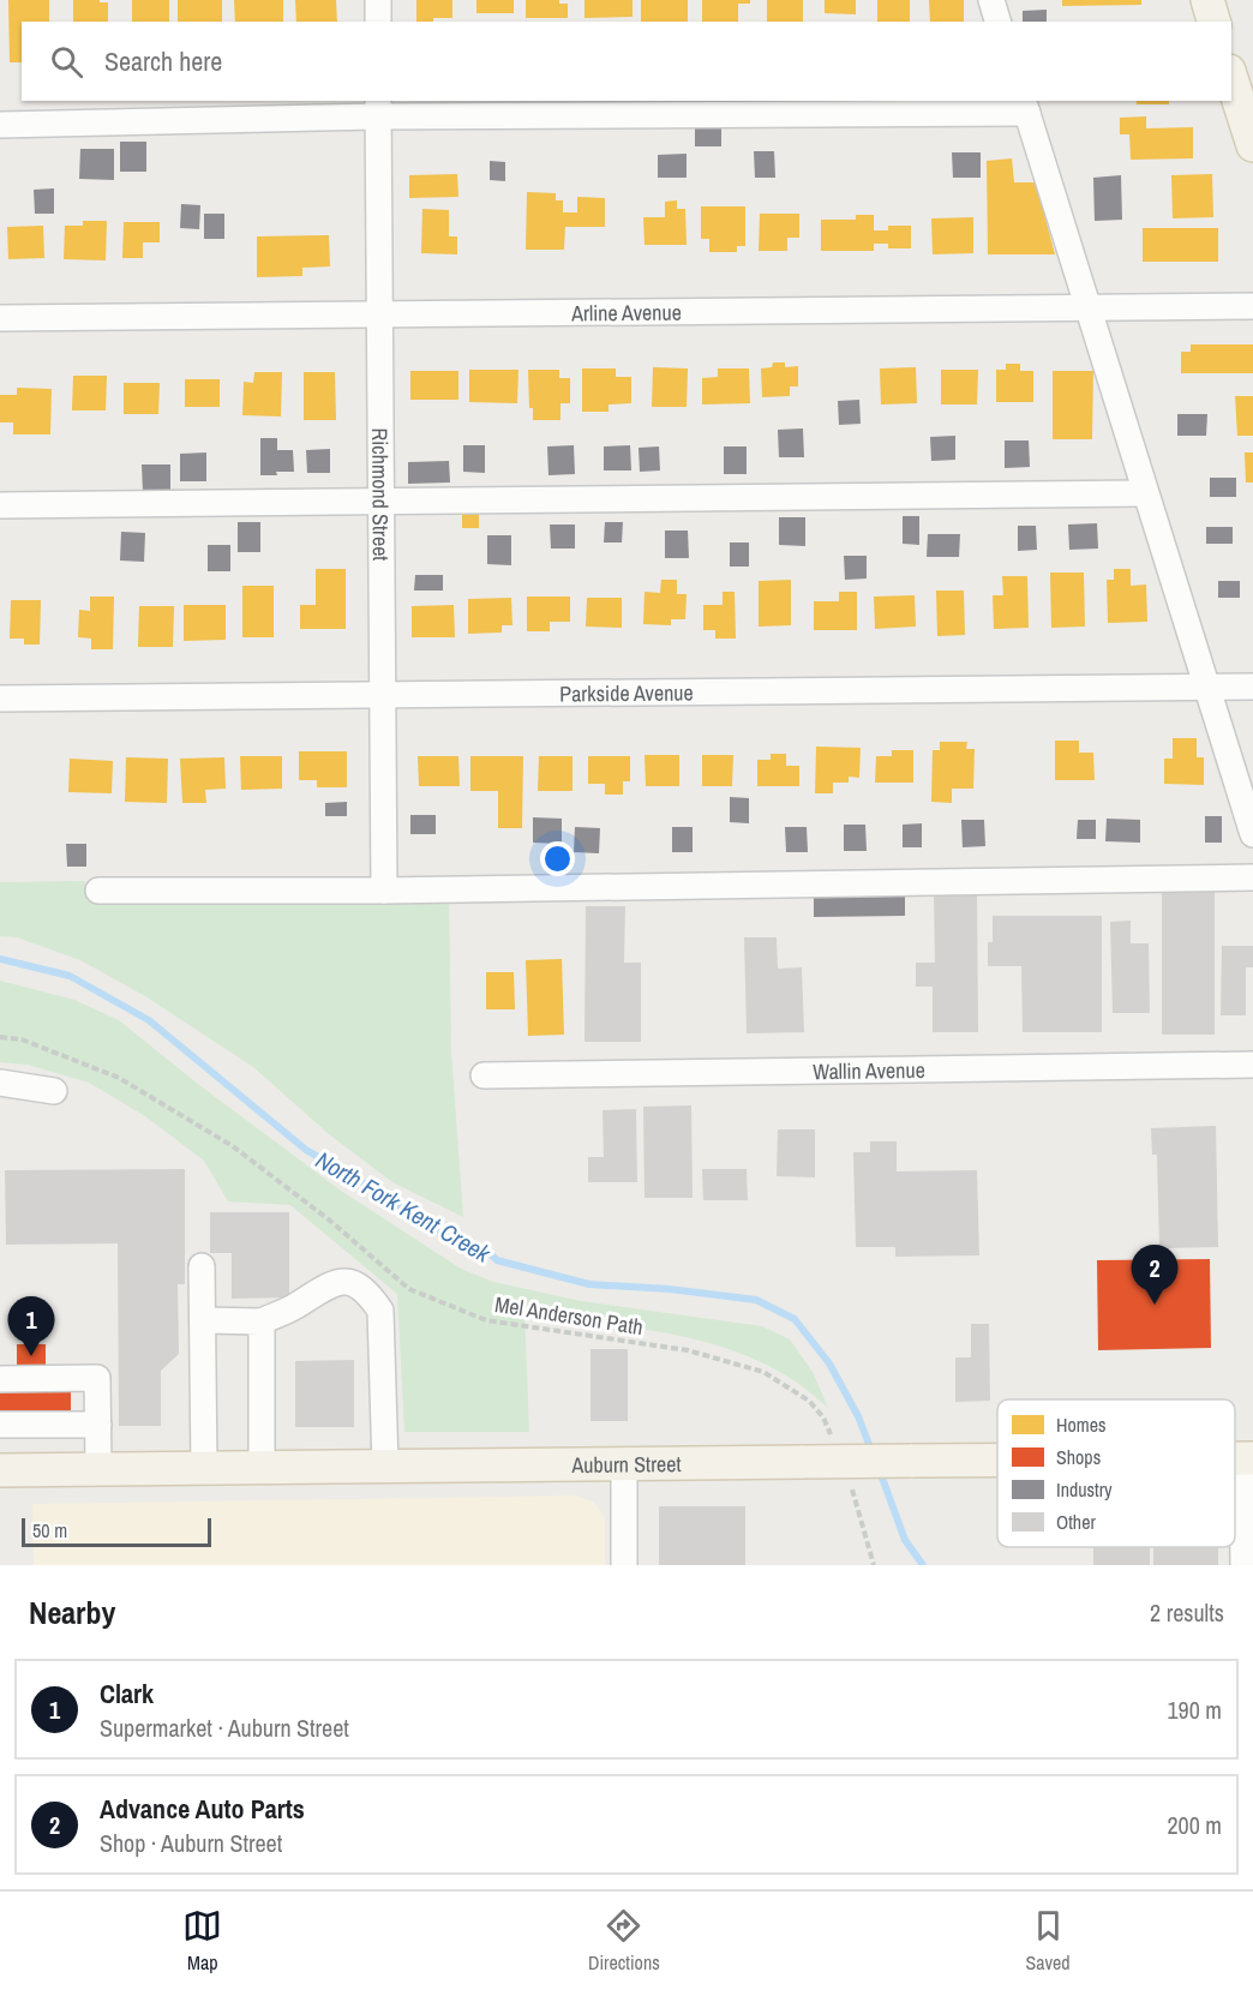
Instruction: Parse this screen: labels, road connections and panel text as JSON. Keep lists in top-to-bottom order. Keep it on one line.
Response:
{"streets":{"main road":["Auburn Street"],"street":["Arline Avenue","Richmond Street","Parkside Avenue","Wallin Avenue"],"path":["Mel Anderson Path"]},"crossings":[["Arline Avenue","Richmond Street"],["Richmond Street","Parkside Avenue"]],"water":["North Fork Kent Creek"],"legend":["Homes","Shops","Industry","Other"],"scale_bar":"50 m","page":{"search":"Search here","pins":["2","1"],"scale":"50 m","heading":["Nearby","2 results"],"list":[{"mark":"1","name":"Clark","note":"Supermarket · Auburn Street","value":"190 m"},{"mark":"2","name":"Advance Auto Parts","note":"Shop · Auburn Street","value":"200 m"}],"nav":["Map","Directions","Saved"]}}
